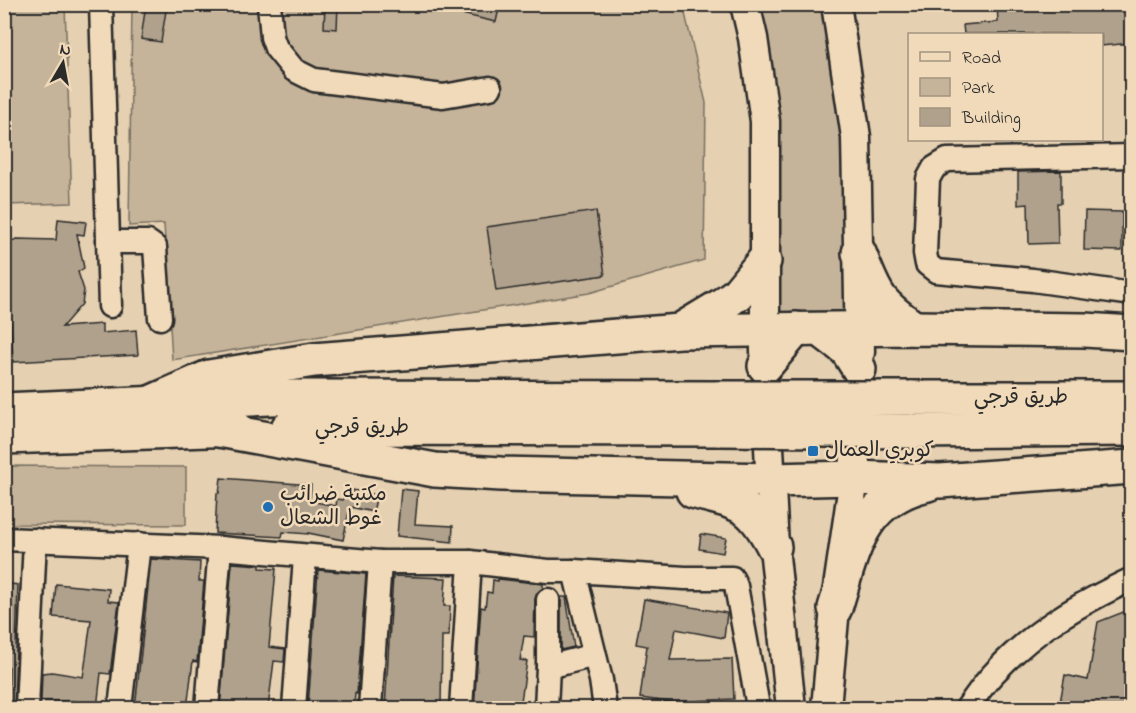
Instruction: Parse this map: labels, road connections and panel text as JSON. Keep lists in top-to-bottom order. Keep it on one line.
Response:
{"streets":{"highway":["طريق قرجي"]},"places":{"transit":["كوبري العمال"],"other":["مكتبة ضرائب غوط الشعال"]},"legend":["Road","Park","Building"],"north":"top"}
